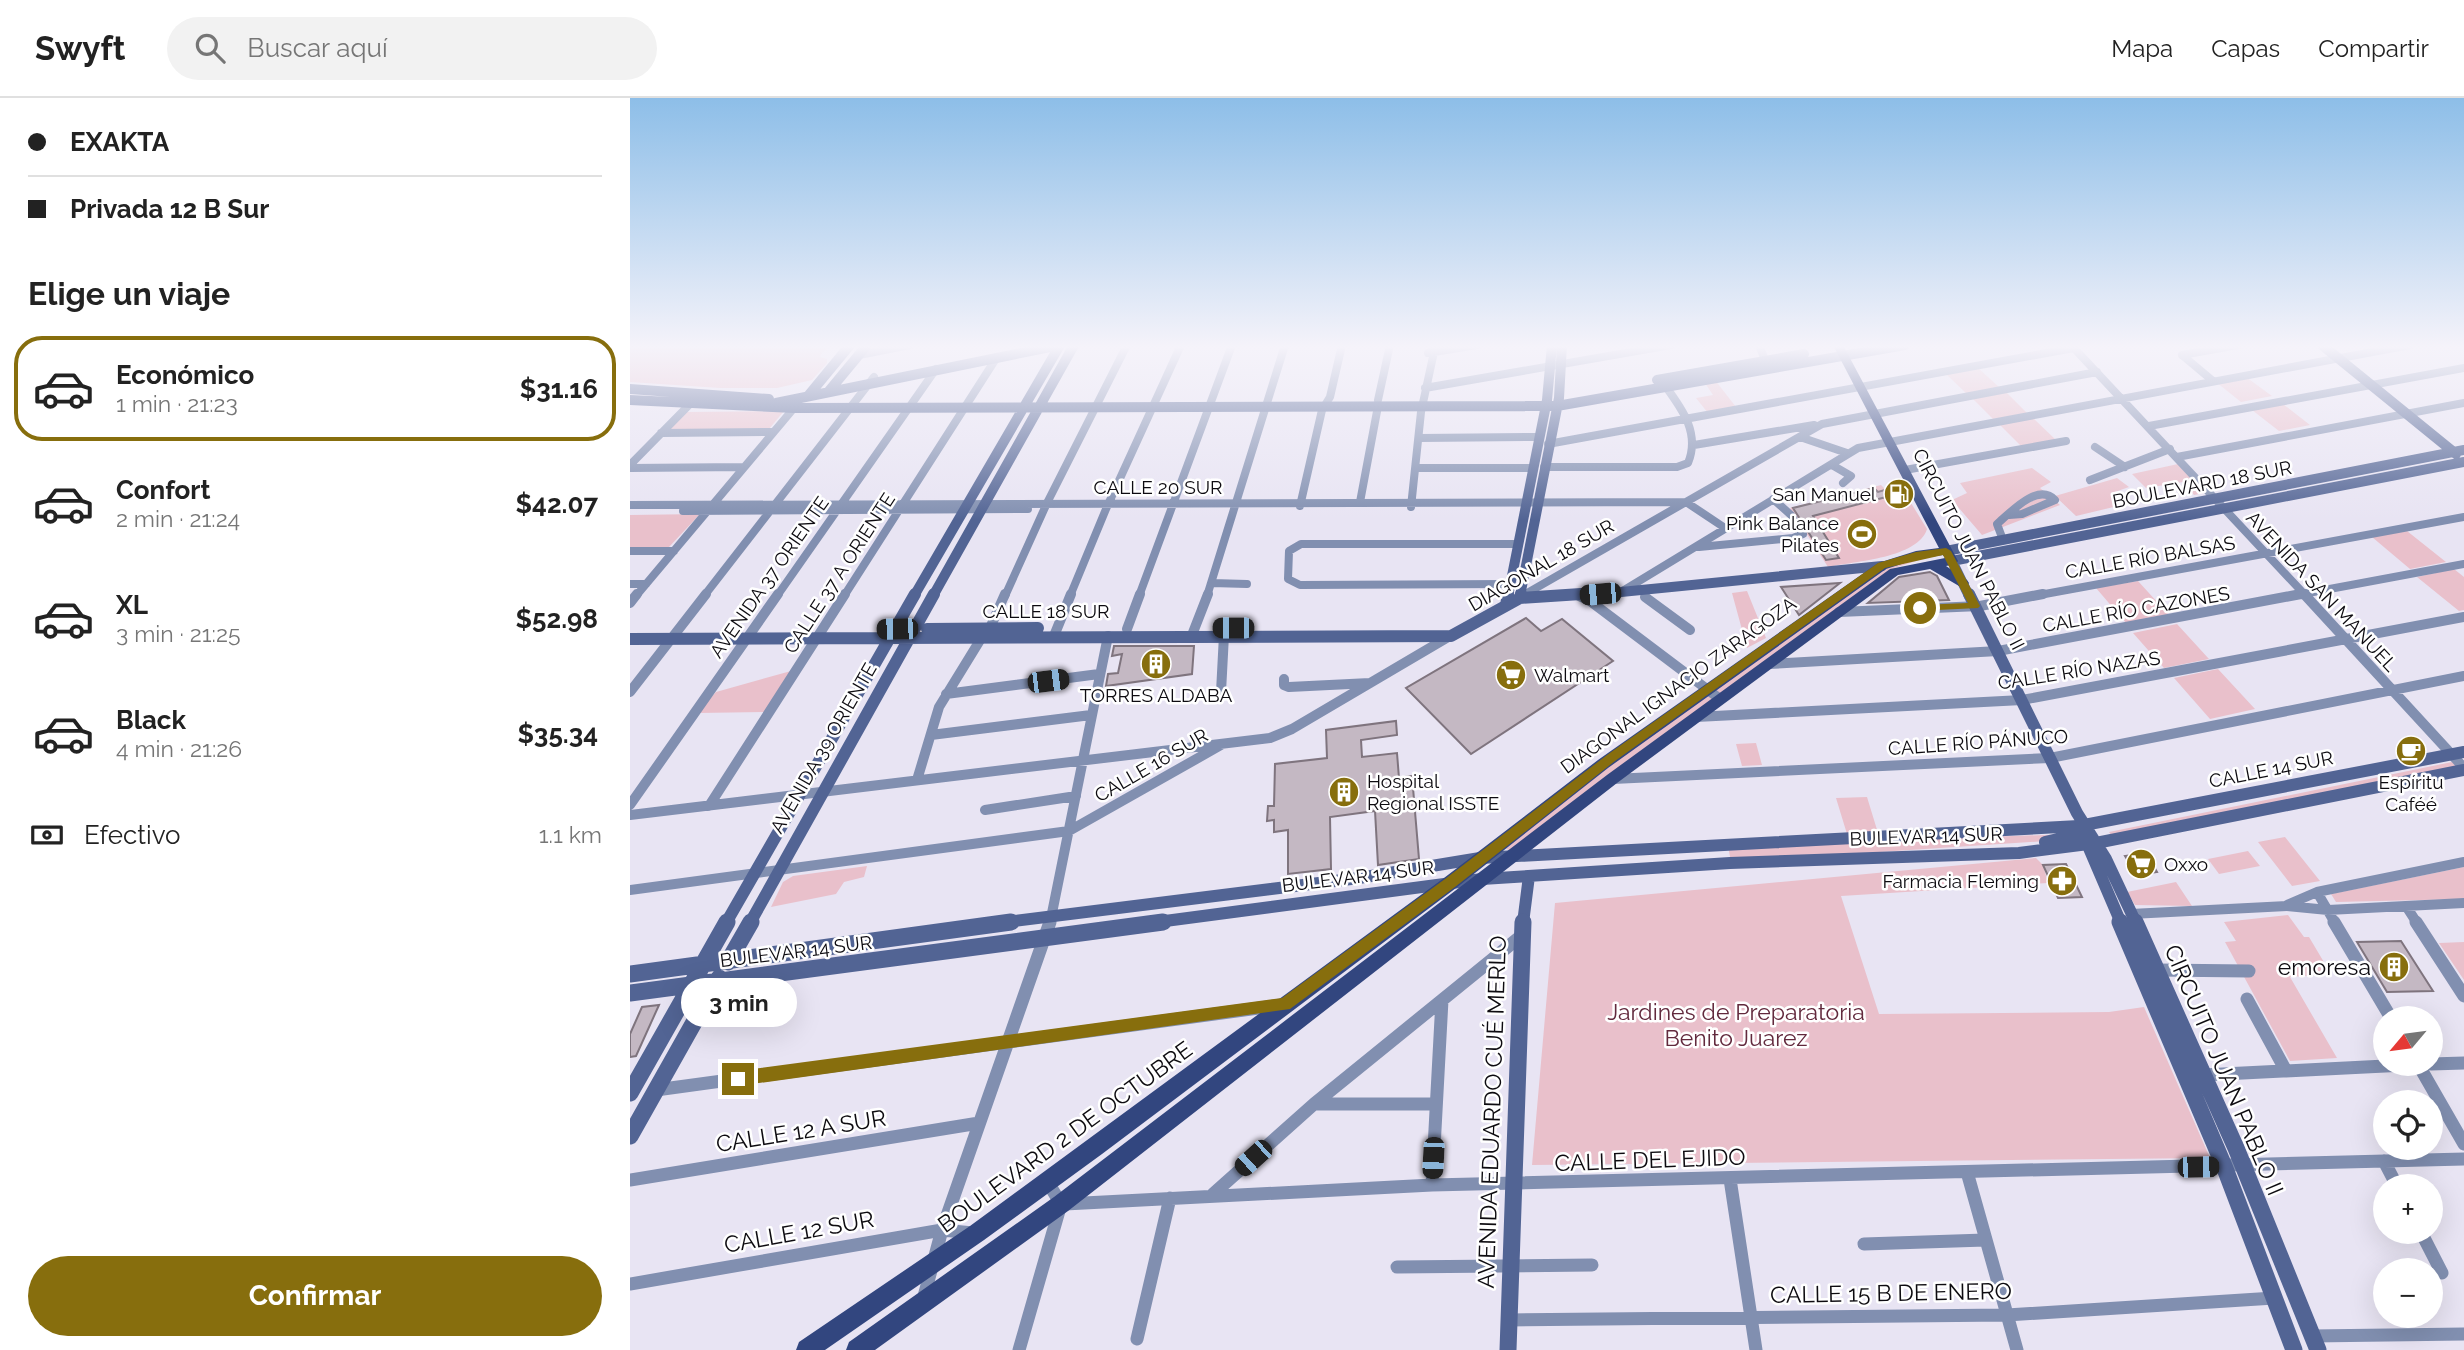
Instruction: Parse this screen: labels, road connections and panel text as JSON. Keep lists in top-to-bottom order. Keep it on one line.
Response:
{"streets":{"main road":["BOULEVARD 18 SUR","CIRCUITO JUAN PABLO II","DIAGONAL 18 SUR","CALLE 18 SUR","DIAGONAL IGNACIO ZARAGOZA","AVENIDA 39 ORIENTE","CALLE 14 SUR","BULEVAR 14 SUR","AVENIDA EDUARDO CUÉ MERLO","BOULEVARD 2 DE OCTUBRE"],"street":["CALLE 20 SUR","CALLE RÍO BALSAS","CALLE 37 A ORIENTE","AVENIDA 37 ORIENTE","AVENIDA SAN MANUEL","CALLE RÍO CAZONES","CALLE RÍO NAZAS","CALLE RÍO PÁNUCO","CALLE 16 SUR","CALLE 12 A SUR","CALLE DEL EJIDO","CALLE 12 SUR","CALLE 15 B DE ENERO"]},"crossings":[["BOULEVARD 18 SUR","CIRCUITO JUAN PABLO II"],["BOULEVARD 18 SUR","AVENIDA SAN MANUEL"],["BOULEVARD 18 SUR","DIAGONAL IGNACIO ZARAGOZA"],["CALLE 20 SUR","DIAGONAL 18 SUR"],["CALLE 20 SUR","CALLE 37 A ORIENTE"],["CALLE 20 SUR","AVENIDA 37 ORIENTE"],["CALLE 20 SUR","AVENIDA 39 ORIENTE"],["CIRCUITO JUAN PABLO II","CALLE RÍO BALSAS"],["CIRCUITO JUAN PABLO II","DIAGONAL 18 SUR"],["CIRCUITO JUAN PABLO II","CALLE RÍO CAZONES"],["CIRCUITO JUAN PABLO II","CALLE RÍO NAZAS"],["CIRCUITO JUAN PABLO II","DIAGONAL IGNACIO ZARAGOZA"],["CIRCUITO JUAN PABLO II","CALLE RÍO PÁNUCO"],["CIRCUITO JUAN PABLO II","CALLE 14 SUR"],["CIRCUITO JUAN PABLO II","BULEVAR 14 SUR"],["CIRCUITO JUAN PABLO II","CALLE DEL EJIDO"],["CIRCUITO JUAN PABLO II","CALLE 15 B DE ENERO"],["CALLE RÍO BALSAS","AVENIDA SAN MANUEL"],["CALLE RÍO BALSAS","DIAGONAL IGNACIO ZARAGOZA"],["DIAGONAL 18 SUR","CALLE 18 SUR"],["DIAGONAL 18 SUR","CALLE 16 SUR"],["CALLE 37 A ORIENTE","CALLE 18 SUR"],["CALLE 37 A ORIENTE","CALLE 16 SUR"],["AVENIDA 37 ORIENTE","CALLE 18 SUR"],["AVENIDA SAN MANUEL","CALLE RÍO CAZONES"],["AVENIDA SAN MANUEL","CALLE RÍO NAZAS"],["AVENIDA SAN MANUEL","CALLE RÍO PÁNUCO"],["AVENIDA SAN MANUEL","CALLE 14 SUR"],["CALLE RÍO CAZONES","DIAGONAL IGNACIO ZARAGOZA"],["CALLE 18 SUR","AVENIDA 39 ORIENTE"],["CALLE RÍO NAZAS","DIAGONAL IGNACIO ZARAGOZA"],["DIAGONAL IGNACIO ZARAGOZA","CALLE RÍO PÁNUCO"],["DIAGONAL IGNACIO ZARAGOZA","BULEVAR 14 SUR"],["DIAGONAL IGNACIO ZARAGOZA","BOULEVARD 2 DE OCTUBRE"],["AVENIDA 39 ORIENTE","CALLE 16 SUR"],["AVENIDA 39 ORIENTE","BULEVAR 14 SUR"],["CALLE 14 SUR","BULEVAR 14 SUR"],["BULEVAR 14 SUR","AVENIDA EDUARDO CUÉ MERLO"],["BULEVAR 14 SUR","BOULEVARD 2 DE OCTUBRE"],["AVENIDA EDUARDO CUÉ MERLO","CALLE DEL EJIDO"],["AVENIDA EDUARDO CUÉ MERLO","CALLE 15 B DE ENERO"],["BOULEVARD 2 DE OCTUBRE","CALLE 12 SUR"]],"parks":["Jardines de Preparatoria Benito Juarez"],"places":{"fuel station":["San Manuel"],"sports":["Pink Balance Pilates"],"building":["TORRES ALDABA","Hospital Regional ISSTE","emoresa"],"supermarket":["Walmart","Oxxo"],"cafe":["Espíritu Caféé"],"pharmacy":["Farmacia Fleming"]},"north":"bottom left","page":{"header":"Swyft","search":"Buscar aquí","nav":["Mapa","Capas","Compartir"],"banner":["EXAKTA","Privada 12 B Sur"],"heading":"Elige un viaje","list":[{"name":"Económico","note":"1 min · 21:23","value":"$31.16"},{"name":"Confort","note":"2 min · 21:24","value":"$42.07"},{"name":"XL","note":"3 min · 21:25","value":"$52.98"},{"name":"Black","note":"4 min · 21:26","value":"$35.34"}],"pay":["Efectivo","1.1 km"],"bubble":"3 min","map_buttons":["+","−"],"buttons":"Confirmar"}}
